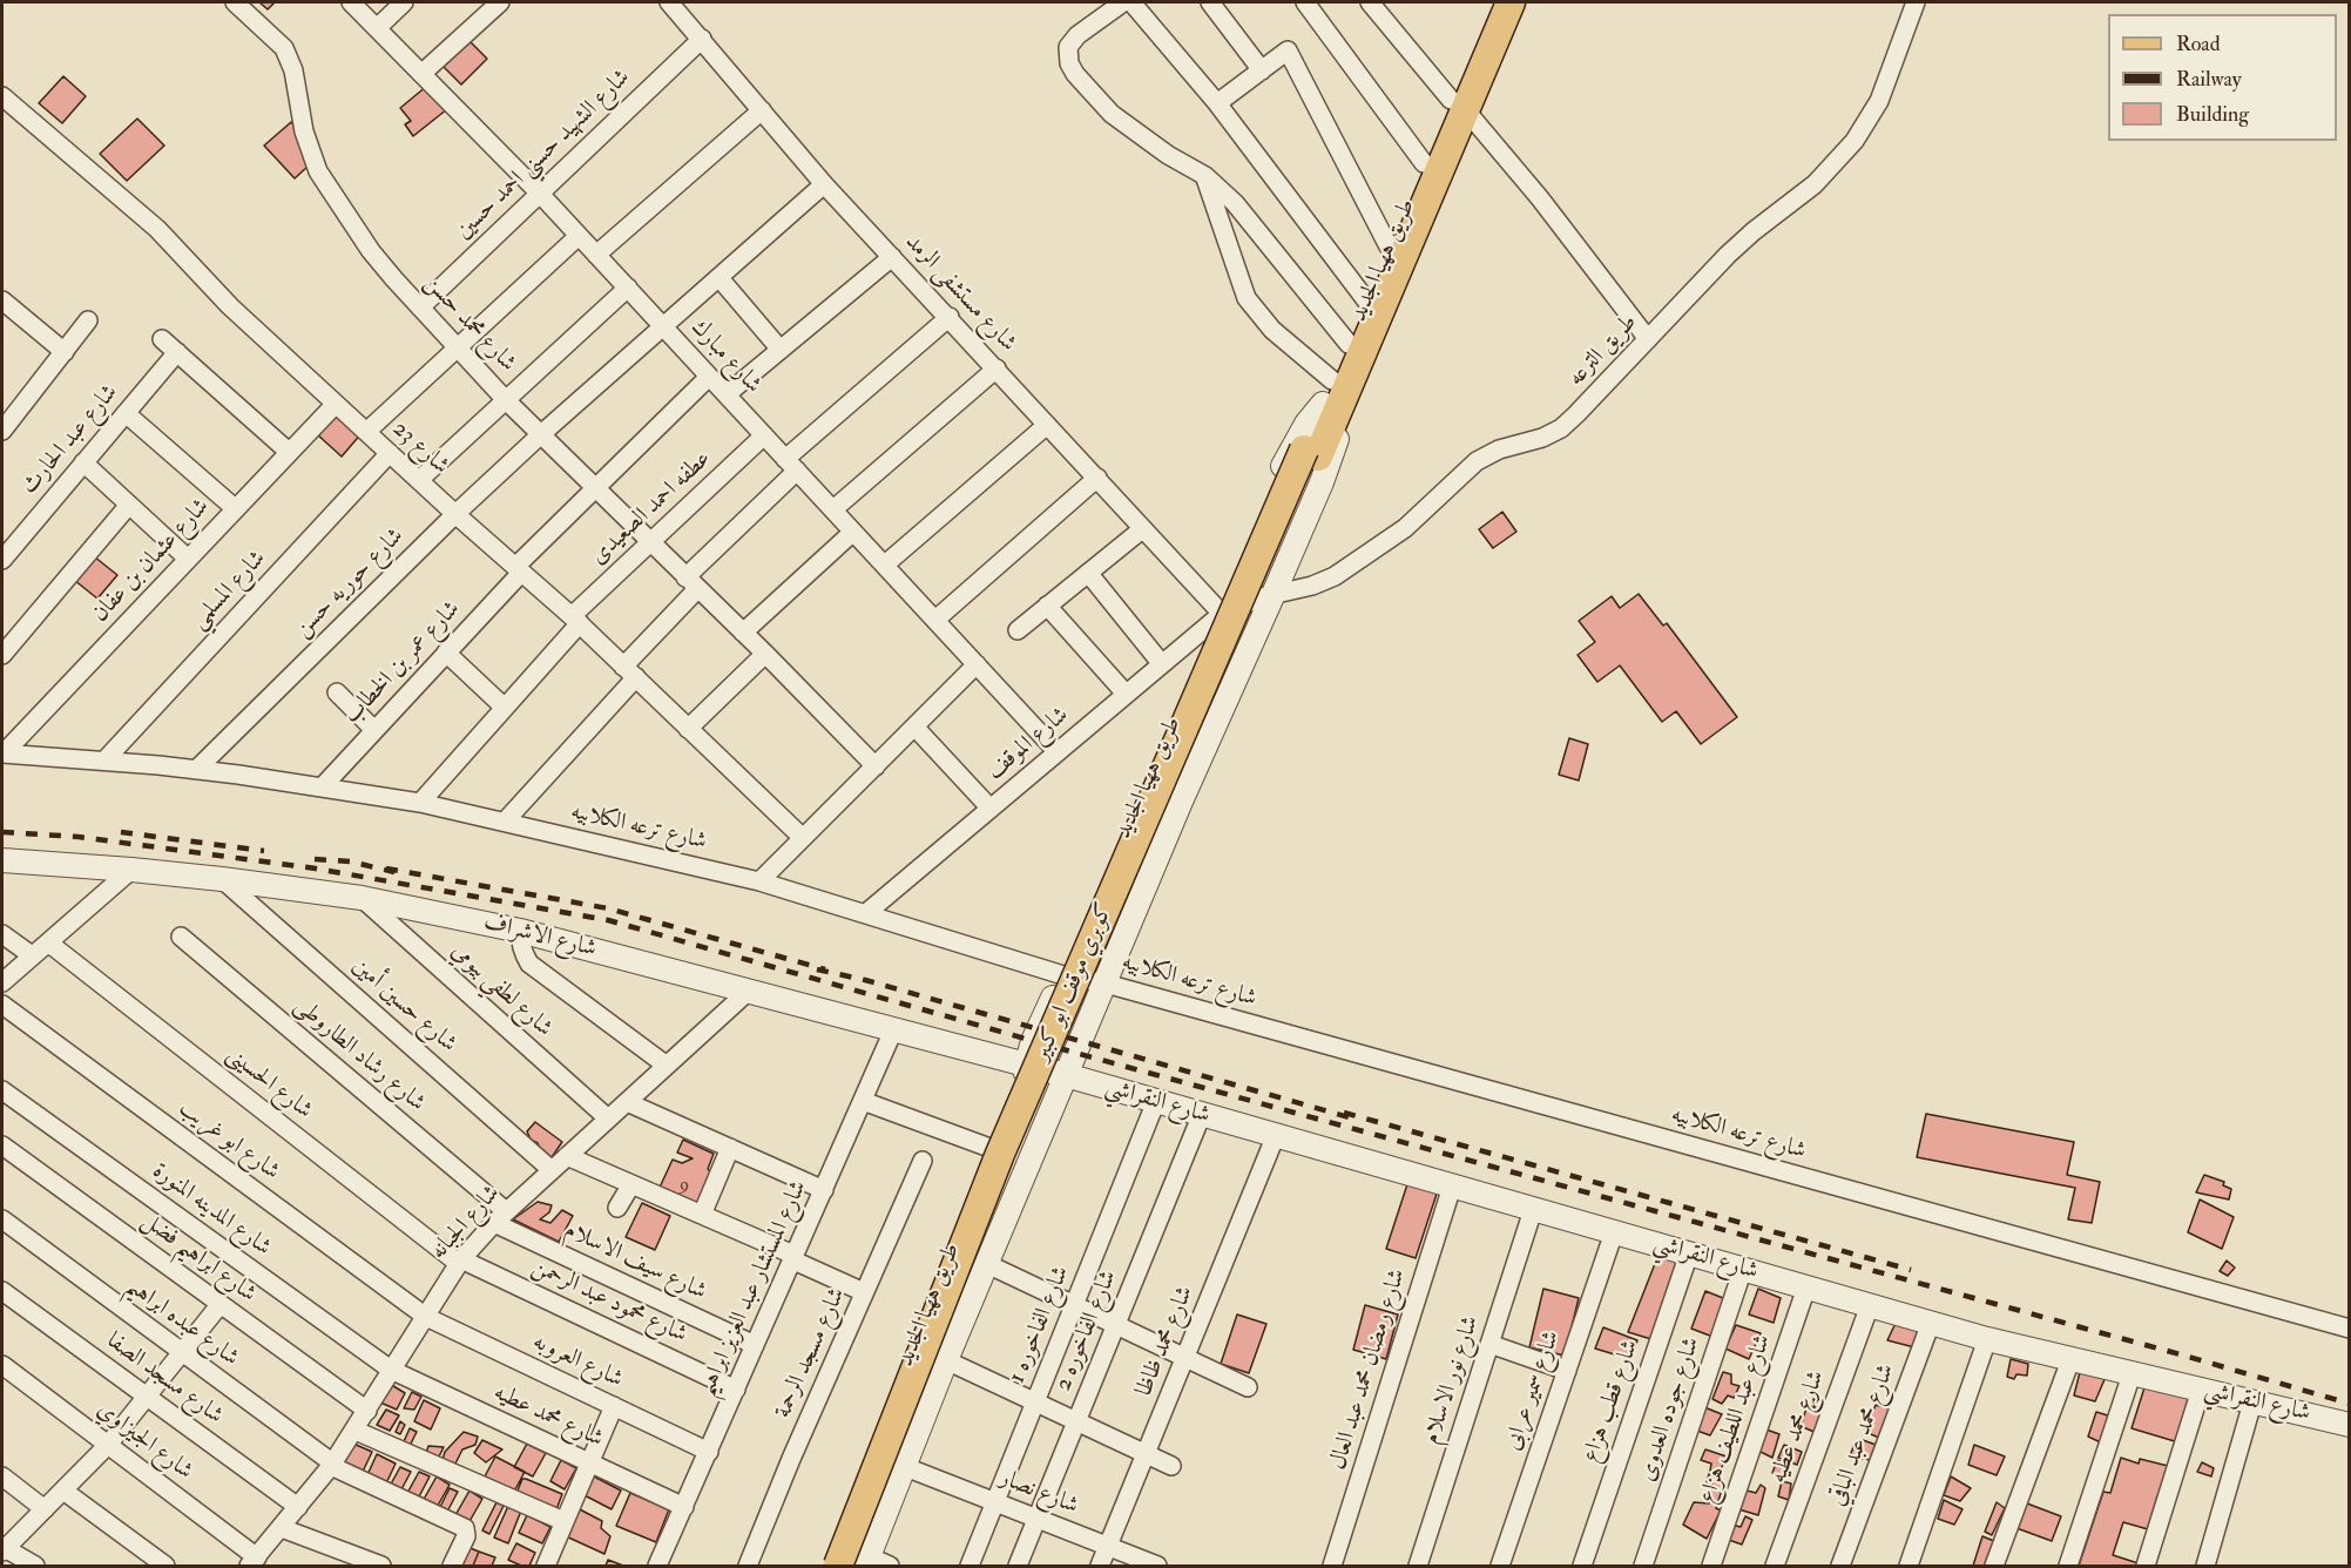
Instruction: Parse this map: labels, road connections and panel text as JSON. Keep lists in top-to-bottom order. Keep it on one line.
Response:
{"streets":{"main road":["طريق ههيا الجديد","كوبري موقف ابو كبير"],"street":["شارع الشهيد حسني احمد حسين","شارع مستشفى الرمد","شارع محمد حسن","طريق الترعه","شارع مبارك","شارع عبد الحارث","شارع 23","عطفه احمد الصعيدى","شارع عثمان بن عفان","شارع حوريه حسن","شارع المسلمي","شارع عمر بن الخطاب","شارع الموقف","شارع ترعه الكلابيه","شارع الاشراف","شارع لطفي بيومي","شارع حسين أمين","شارع رشاد الطاروطى","شارع الحسينى","شارع النقراشي","شارع ابو غريب","شارع المدينه المنورة","شارع الجبانه","شارع ابراهيم فضل","شارع سيف الاسلام","شارع المستشار عبد العزيز ابراهيم","شارع محمود عبد الرحمن","شارع عبده ابراهيم","شارع الفاخوره 1","شارع الفاخوره 2","شارع محمد ظاظا","شارع مسجد الرحمة","شارع العروبه","شارع رمضان محمد عبد العال","شارع مسجد الصفا","شارع نور الاسلام","شارع سمير عرابى","شارع قطب هزاع","شارع جوده العدوى","شارع محمد عطيه","شارع عبد اللطيف هزاع","شارع محمد عبد الباقي","شارع الجيزاوي","شارع نصار"]},"crossings":[["شارع الشهيد حسني احمد حسين","شارع مستشفى الرمد"],["شارع الشهيد حسني احمد حسين","شارع محمد حسن"],["شارع الشهيد حسني احمد حسين","شارع مبارك"],["طريق ههيا الجديد","شارع مستشفى الرمد"],["طريق ههيا الجديد","طريق الترعه"],["طريق ههيا الجديد","شارع الموقف"],["طريق ههيا الجديد","شارع ترعه الكلابيه"],["طريق ههيا الجديد","شارع الاشراف"],["طريق ههيا الجديد","كوبري موقف ابو كبير"],["طريق ههيا الجديد","شارع النقراشي"],["طريق ههيا الجديد","شارع نصار"],["شارع مستشفى الرمد","طريق الترعه"],["شارع مستشفى الرمد","شارع حوريه حسن"],["شارع مستشفى الرمد","شارع الموقف"],["شارع محمد حسن","عطفه احمد الصعيدى"],["شارع محمد حسن","شارع حوريه حسن"],["شارع محمد حسن","شارع عمر بن الخطاب"],["طريق الترعه","شارع الموقف"],["شارع مبارك","عطفه احمد الصعيدى"],["شارع مبارك","شارع حوريه حسن"],["شارع مبارك","شارع عمر بن الخطاب"],["شارع مبارك","شارع الموقف"],["شارع 23","عطفه احمد الصعيدى"],["شارع 23","شارع عثمان بن عفان"],["شارع 23","شارع حوريه حسن"],["شارع 23","شارع المسلمي"],["شارع 23","شارع عمر بن الخطاب"],["عطفه احمد الصعيدى","شارع ترعه الكلابيه"],["شارع عثمان بن عفان","شارع ترعه الكلابيه"],["شارع حوريه حسن","شارع ترعه الكلابيه"],["شارع المسلمي","شارع ترعه الكلابيه"],["شارع عمر بن الخطاب","شارع ترعه الكلابيه"],["شارع الموقف","شارع ترعه الكلابيه"],["شارع الاشراف","شارع لطفي بيومي"],["شارع الاشراف","شارع حسين أمين"],["شارع الاشراف","شارع النقراشي"],["شارع الاشراف","شارع الجبانه"],["شارع الاشراف","شارع المستشار عبد العزيز ابراهيم"],["شارع لطفي بيومي","شارع الجبانه"],["شارع حسين أمين","شارع الجبانه"],["شارع رشاد الطاروطى","شارع الجبانه"],["شارع رشاد الطاروطى","شارع سيف الاسلام"],["شارع الحسينى","شارع الجبانه"],["شارع الحسينى","شارع محمود عبد الرحمن"],["شارع النقراشي","شارع الفاخوره 1"],["شارع النقراشي","شارع الفاخوره 2"],["شارع النقراشي","شارع محمد ظاظا"],["شارع النقراشي","شارع رمضان محمد عبد العال"],["شارع النقراشي","شارع نور الاسلام"],["شارع النقراشي","شارع سمير عرابى"],["شارع النقراشي","شارع قطب هزاع"],["شارع النقراشي","شارع جوده العدوى"],["شارع النقراشي","شارع محمد عطيه"],["شارع النقراشي","شارع عبد اللطيف هزاع"],["شارع النقراشي","شارع محمد عبد الباقي"],["شارع ابو غريب","شارع الجبانه"],["شارع ابو غريب","شارع العروبه"],["شارع المدينه المنورة","شارع الجبانه"],["شارع المدينه المنورة","شارع محمد عطيه"],["شارع الجبانه","شارع ابراهيم فضل"],["شارع الجبانه","شارع سيف الاسلام"],["شارع الجبانه","شارع محمود عبد الرحمن"],["شارع الجبانه","شارع عبده ابراهيم"],["شارع الجبانه","شارع العروبه"],["شارع الجبانه","شارع مسجد الصفا"],["شارع الجبانه","شارع محمد عطيه"],["شارع الجبانه","شارع الجيزاوي"],["شارع سيف الاسلام","شارع المستشار عبد العزيز ابراهيم"],["شارع المستشار عبد العزيز ابراهيم","شارع محمود عبد الرحمن"],["شارع المستشار عبد العزيز ابراهيم","شارع العروبه"],["شارع المستشار عبد العزيز ابراهيم","شارع محمد عطيه"],["شارع الفاخوره 1","شارع نصار"],["شارع الفاخوره 2","شارع نصار"],["شارع محمد ظاظا","شارع نصار"]],"house_numbers":["9"],"legend":["Road","Railway","Building"]}
